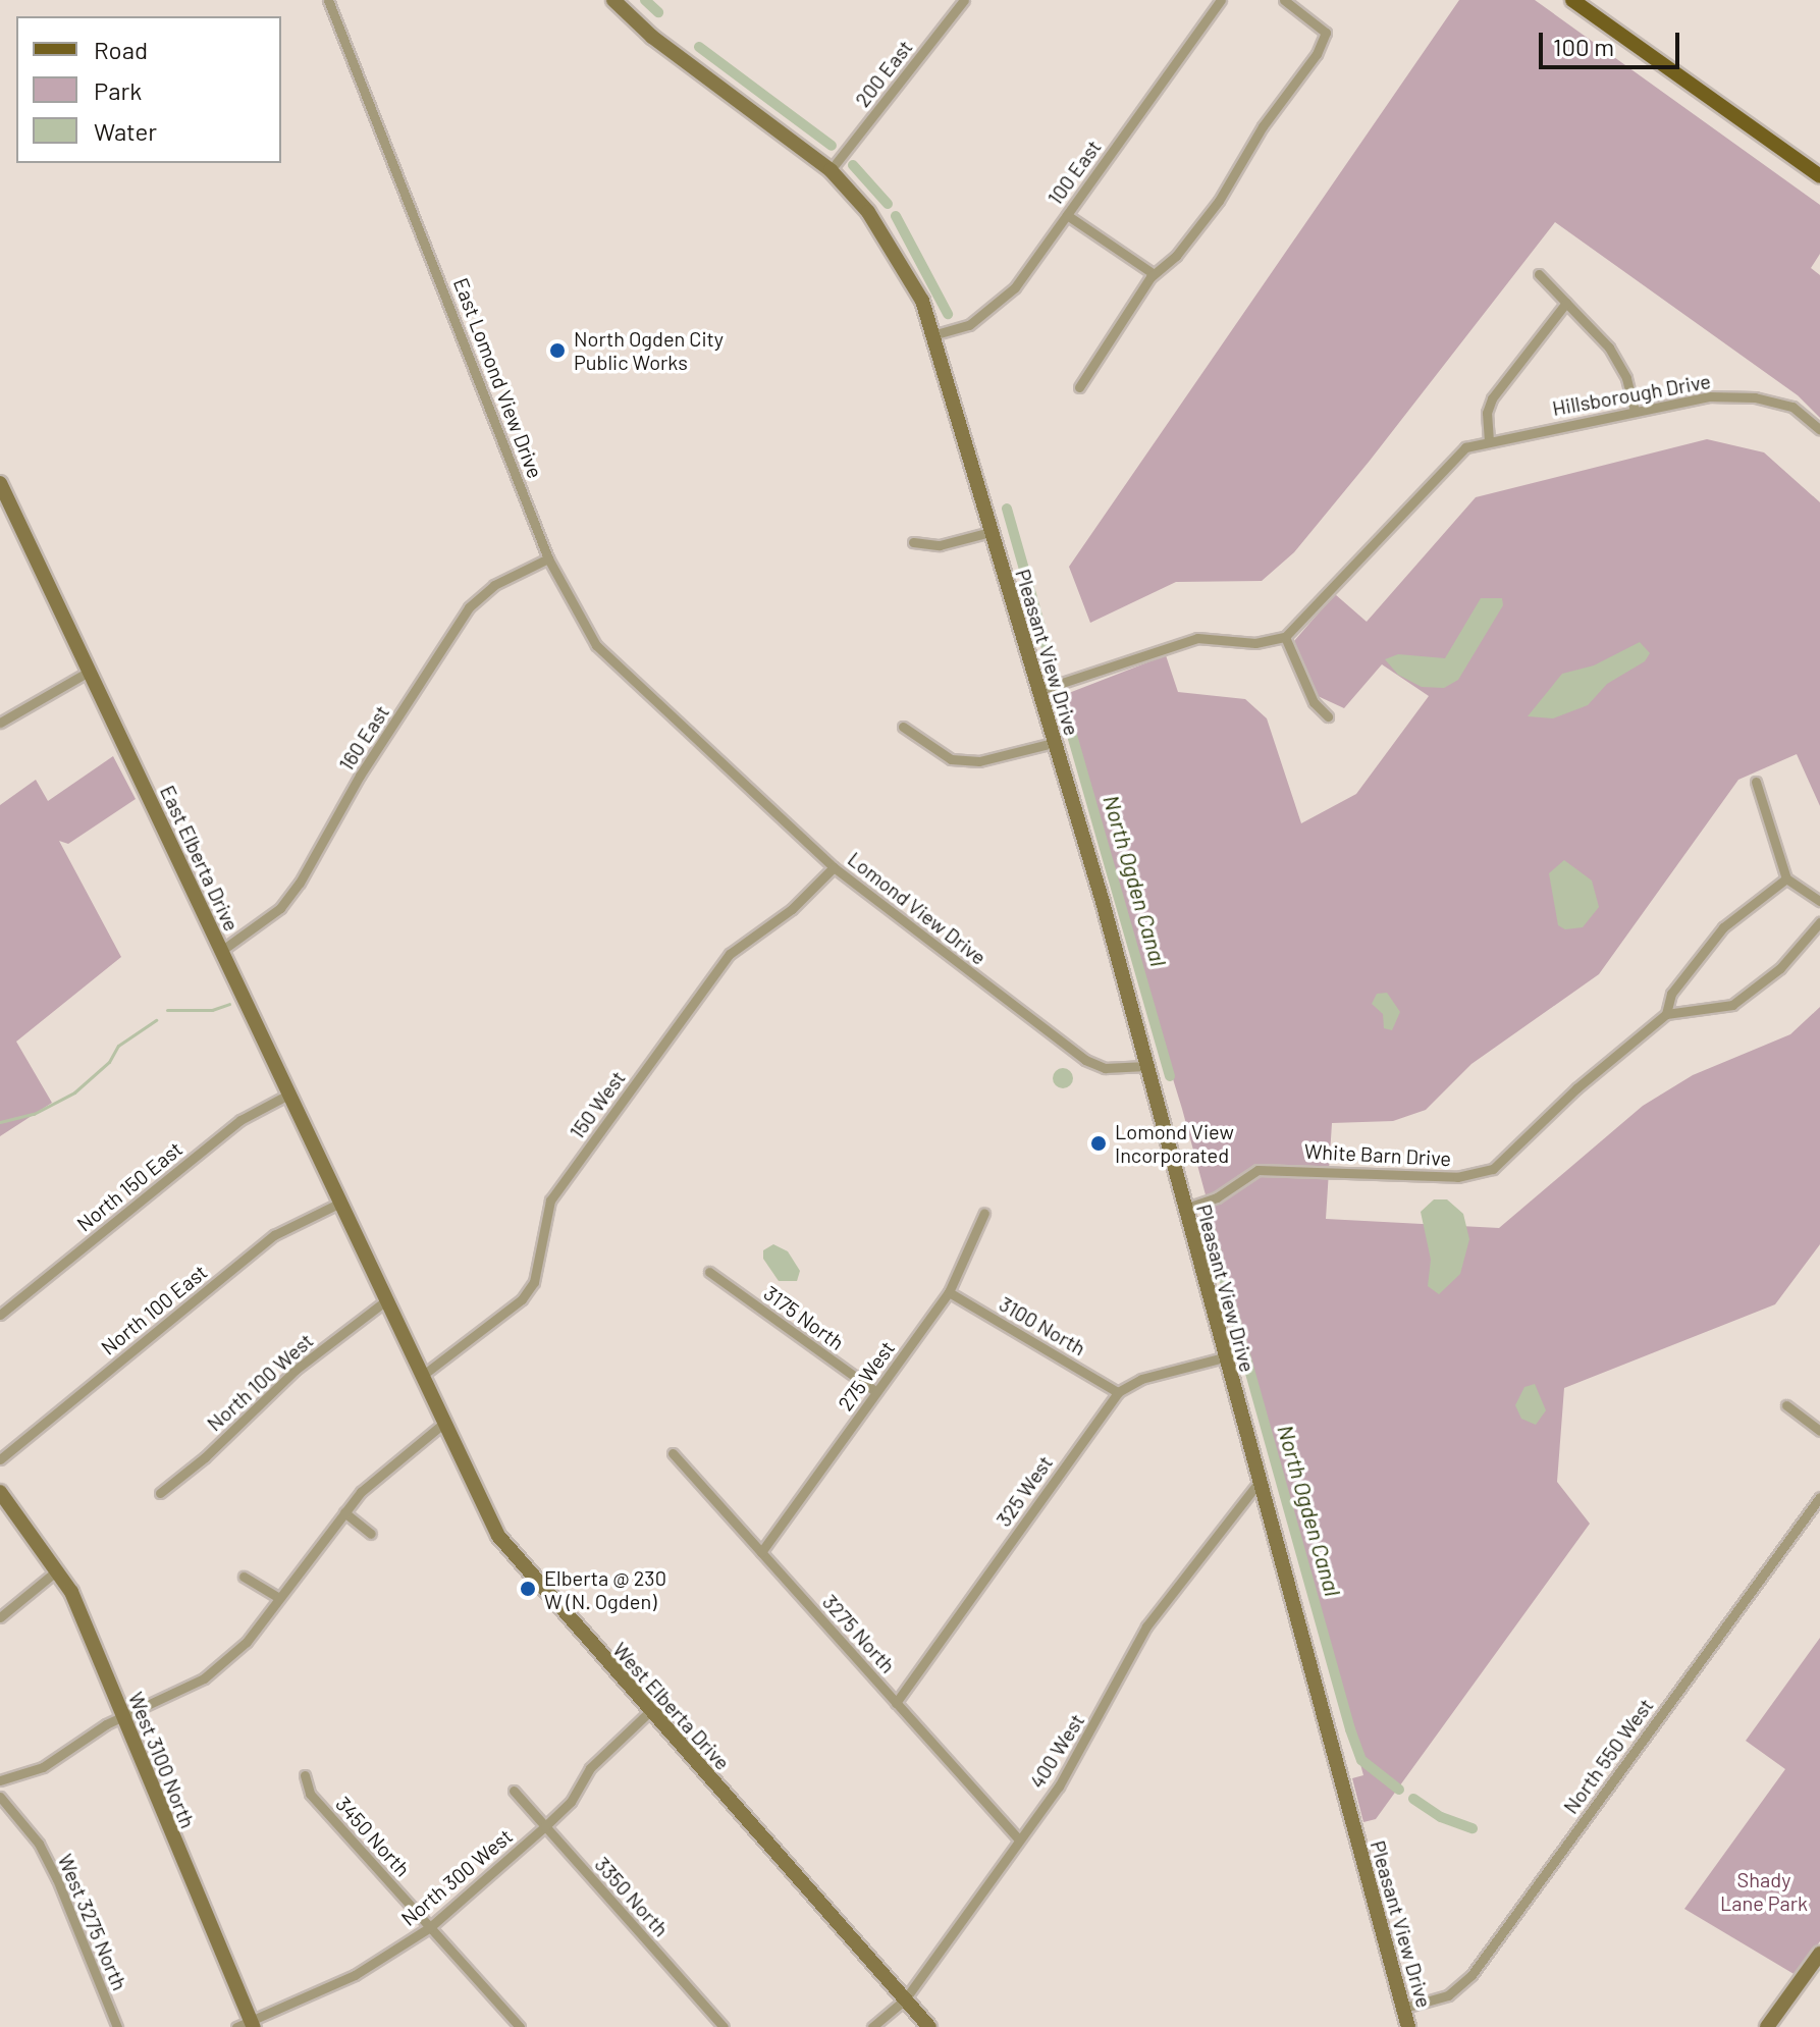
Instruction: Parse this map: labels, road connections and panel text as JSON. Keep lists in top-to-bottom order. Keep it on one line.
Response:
{"streets":{"street":["200 East","100 East","East Lomond View Drive","Hillsborough Drive","Pleasant View Drive","160 East","East Elberta Drive","Lomond View Drive","150 West","White Barn Drive","North 150 East","North 100 East","3175 North","3100 North","275 West","North 100 West","325 West","3275 North","West Elberta Drive","400 West","North 550 West","West 3100 North","3450 North","North 300 West","3350 North","West 3275 North"]},"crossings":[["200 East","Pleasant View Drive"],["100 East","Pleasant View Drive"],["East Lomond View Drive","160 East"],["East Lomond View Drive","Lomond View Drive"],["Pleasant View Drive","Lomond View Drive"],["Pleasant View Drive","White Barn Drive"],["Pleasant View Drive","400 West"],["Pleasant View Drive","North 550 West"],["160 East","East Elberta Drive"],["East Elberta Drive","North 150 East"],["East Elberta Drive","North 100 East"],["East Elberta Drive","West Elberta Drive"],["Lomond View Drive","150 West"],["150 West","West Elberta Drive"],["3175 North","275 West"],["3100 North","275 West"],["3100 North","325 West"],["275 West","3275 North"],["North 100 West","West Elberta Drive"],["325 West","3275 North"],["3275 North","400 West"],["West Elberta Drive","400 West"],["West Elberta Drive","North 300 West"],["West 3100 North","North 300 West"],["3450 North","North 300 West"],["North 300 West","3350 North"]],"water":["North Ogden Canal"],"parks":["Shady Lane Park"],"places":["North Ogden City Public Works","Lomond View Incorporated","Elberta @ 230 W (N. Ogden)"],"legend":["Road","Park","Water"],"scale_bar":"100 m"}
